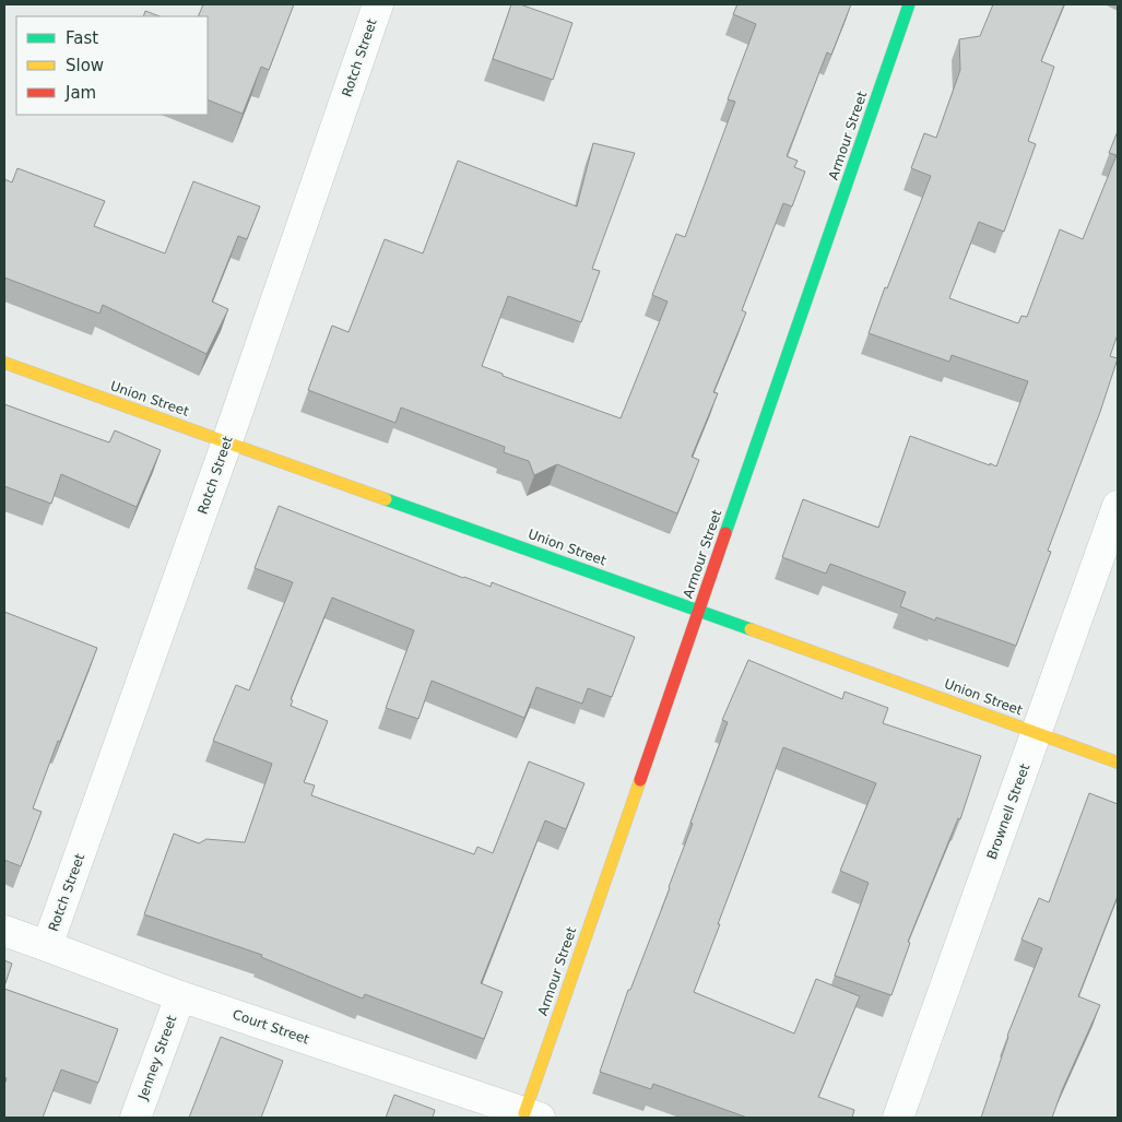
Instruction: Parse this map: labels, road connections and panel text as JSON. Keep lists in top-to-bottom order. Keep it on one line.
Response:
{"streets":{"main road":["Armour Street","Union Street"],"street":["Rotch Street","Brownell Street","Court Street","Jenney Street"]},"crossings":[["Rotch Street","Union Street"],["Rotch Street","Court Street"],["Armour Street","Union Street"],["Armour Street","Court Street"],["Union Street","Brownell Street"],["Court Street","Jenney Street"]],"legend":["Fast","Slow","Jam"]}
